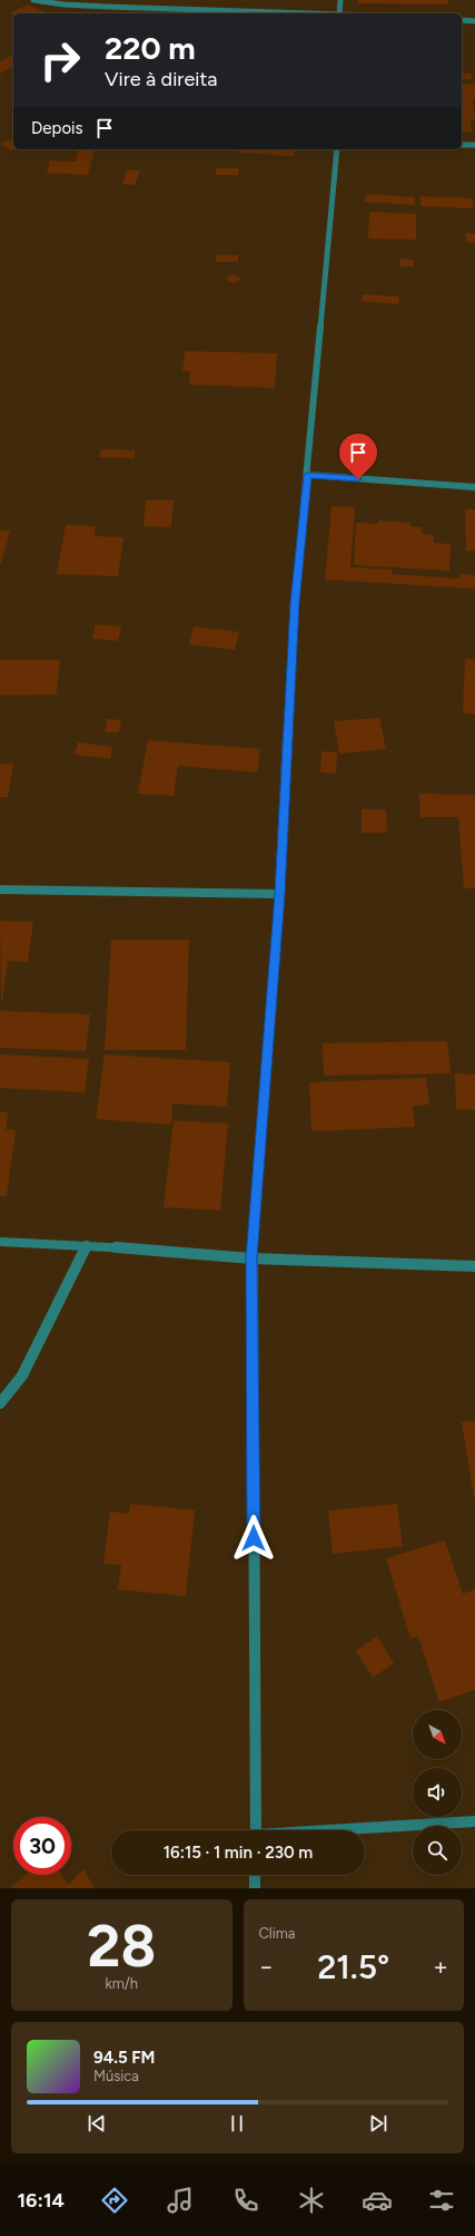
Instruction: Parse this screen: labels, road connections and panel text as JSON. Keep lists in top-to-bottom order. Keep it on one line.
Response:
{"north":"bottom right","page":{"turn":["220 m","Vire à direita"],"then":"Depois","limit":"30","trip":"16:15 · 1 min · 230 m","tile":[["28","km/h"],"Clima"],"heat":["−","21.5°","+"],"song":["94.5 FM","Música"],"tabs":"16:14"}}
